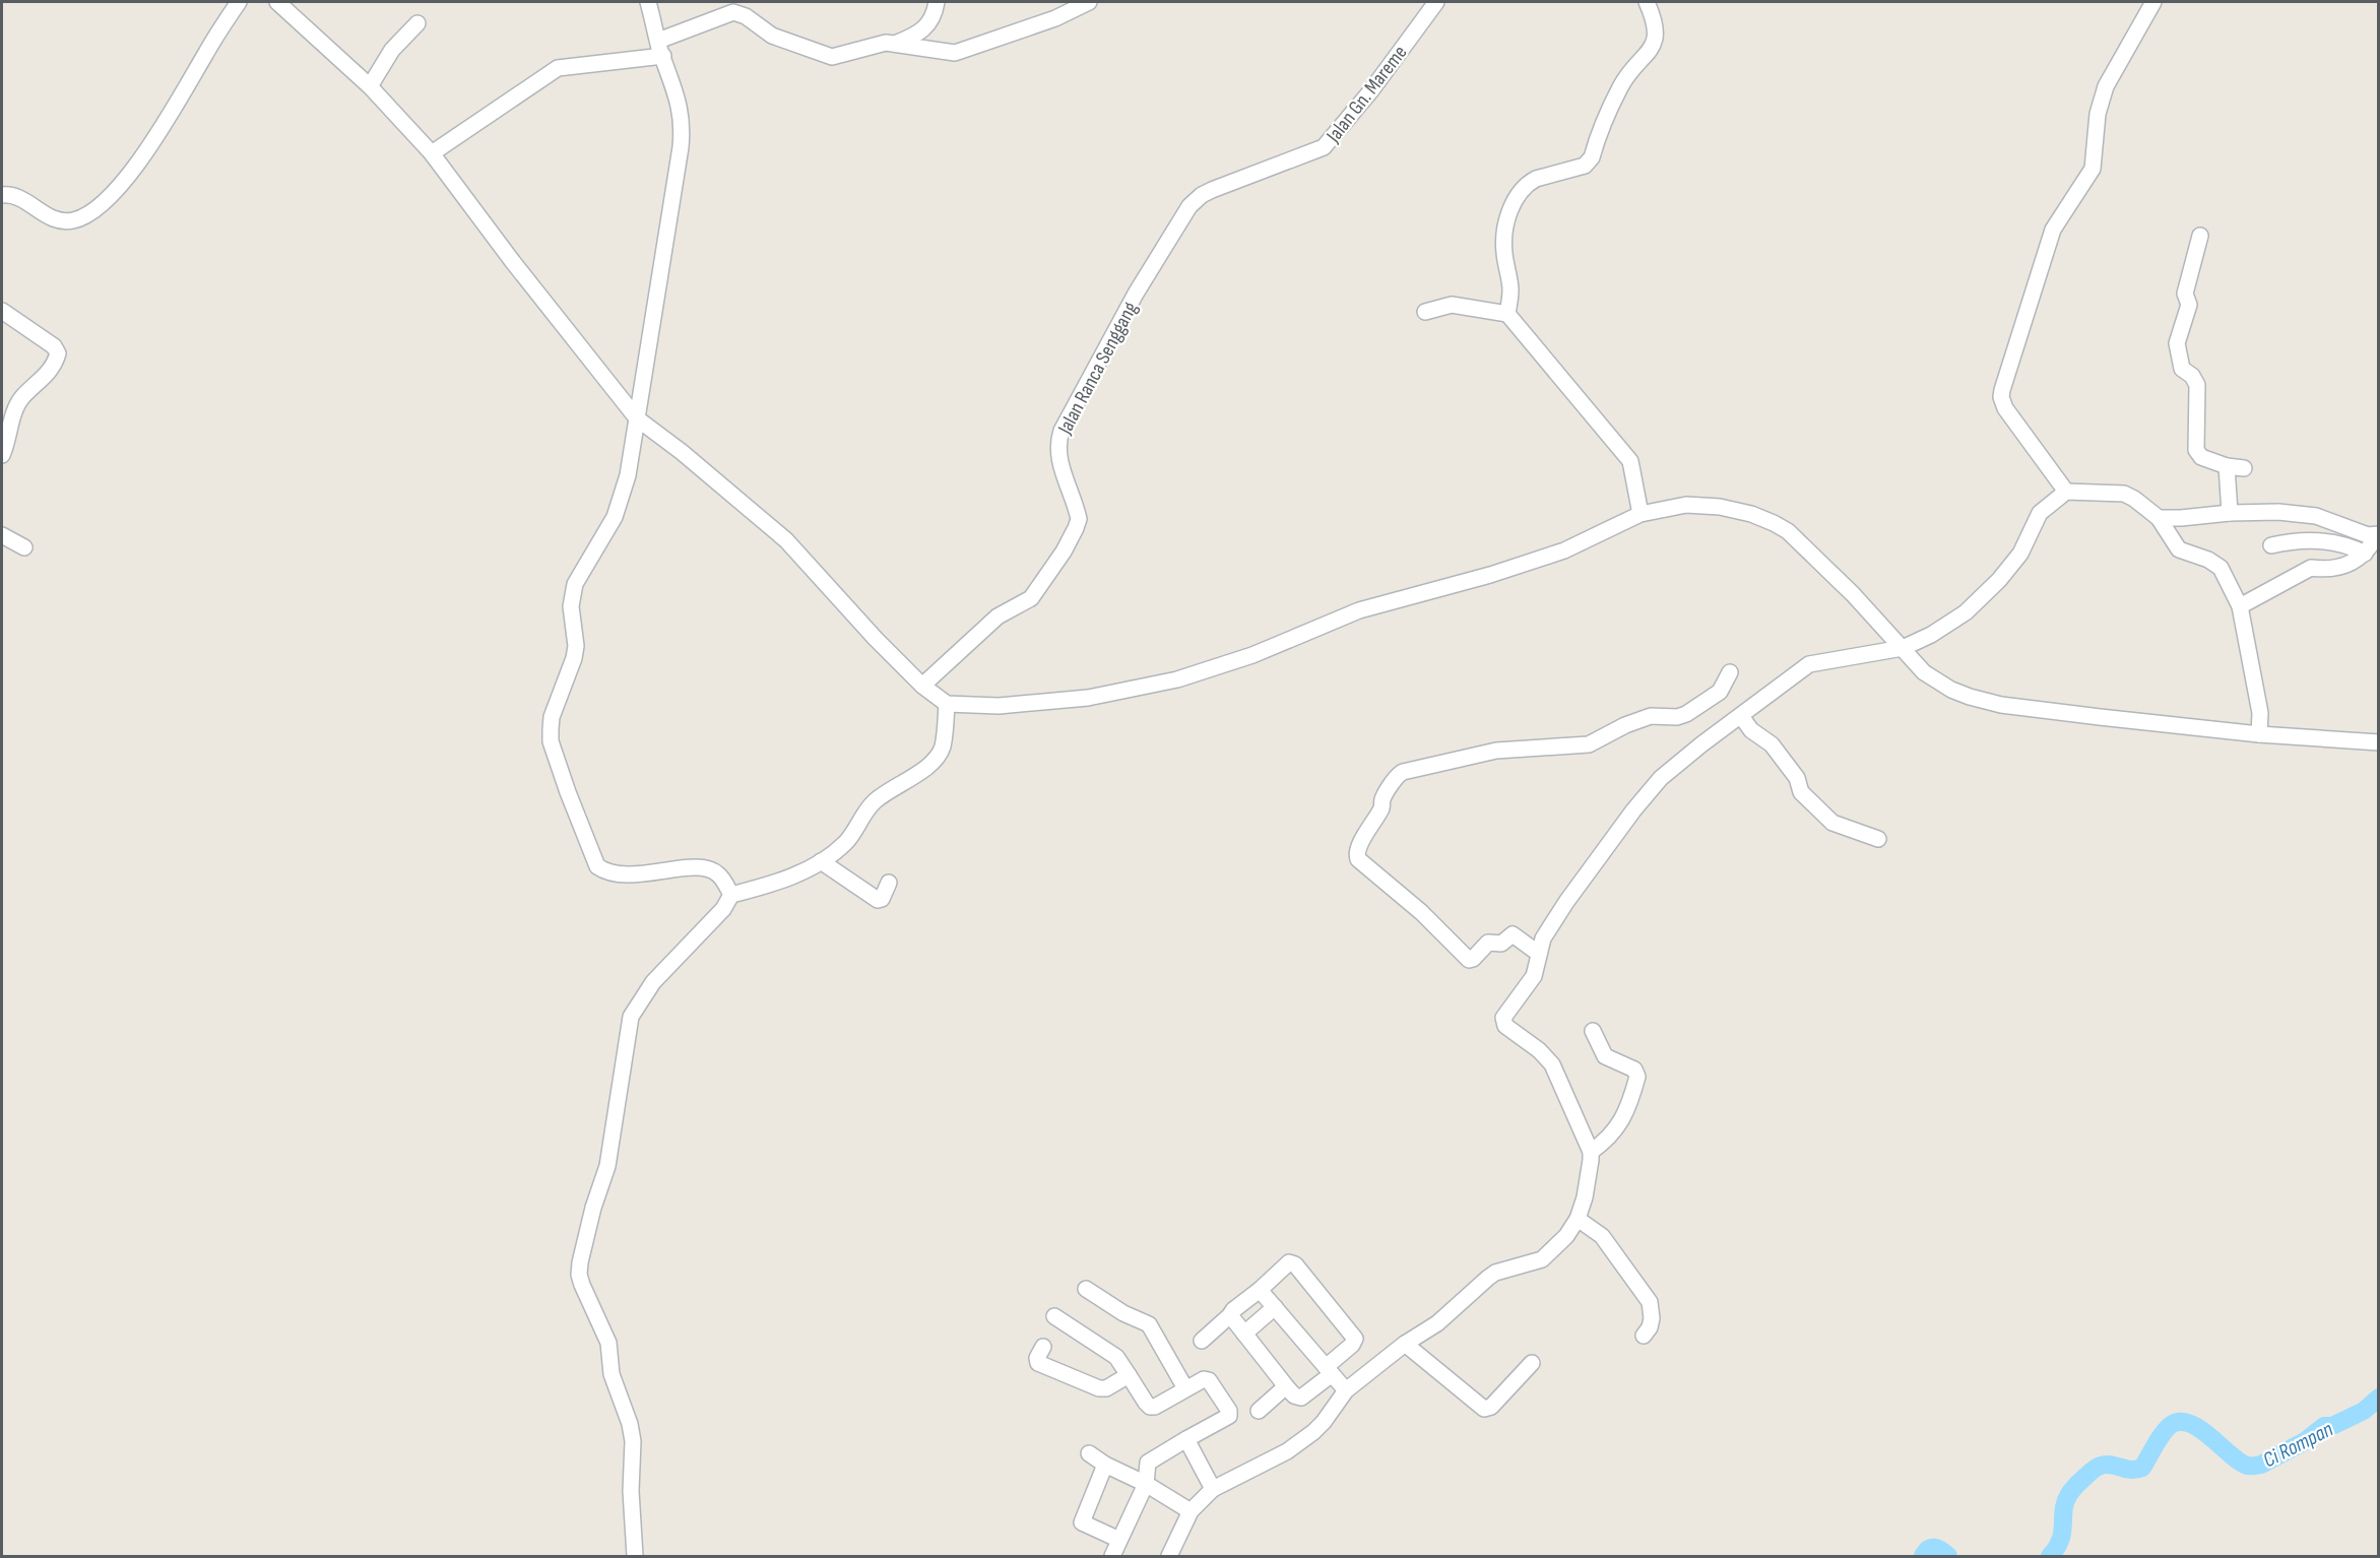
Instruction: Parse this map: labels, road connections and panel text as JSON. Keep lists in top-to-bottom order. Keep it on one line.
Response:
{"streets":{"street":["Jalan Gn. Mareme","Jalan Ranca Senggang"]},"crossings":[["Jalan Gn. Mareme","Jalan Ranca Senggang"]],"water":["Ci Rompan"]}
